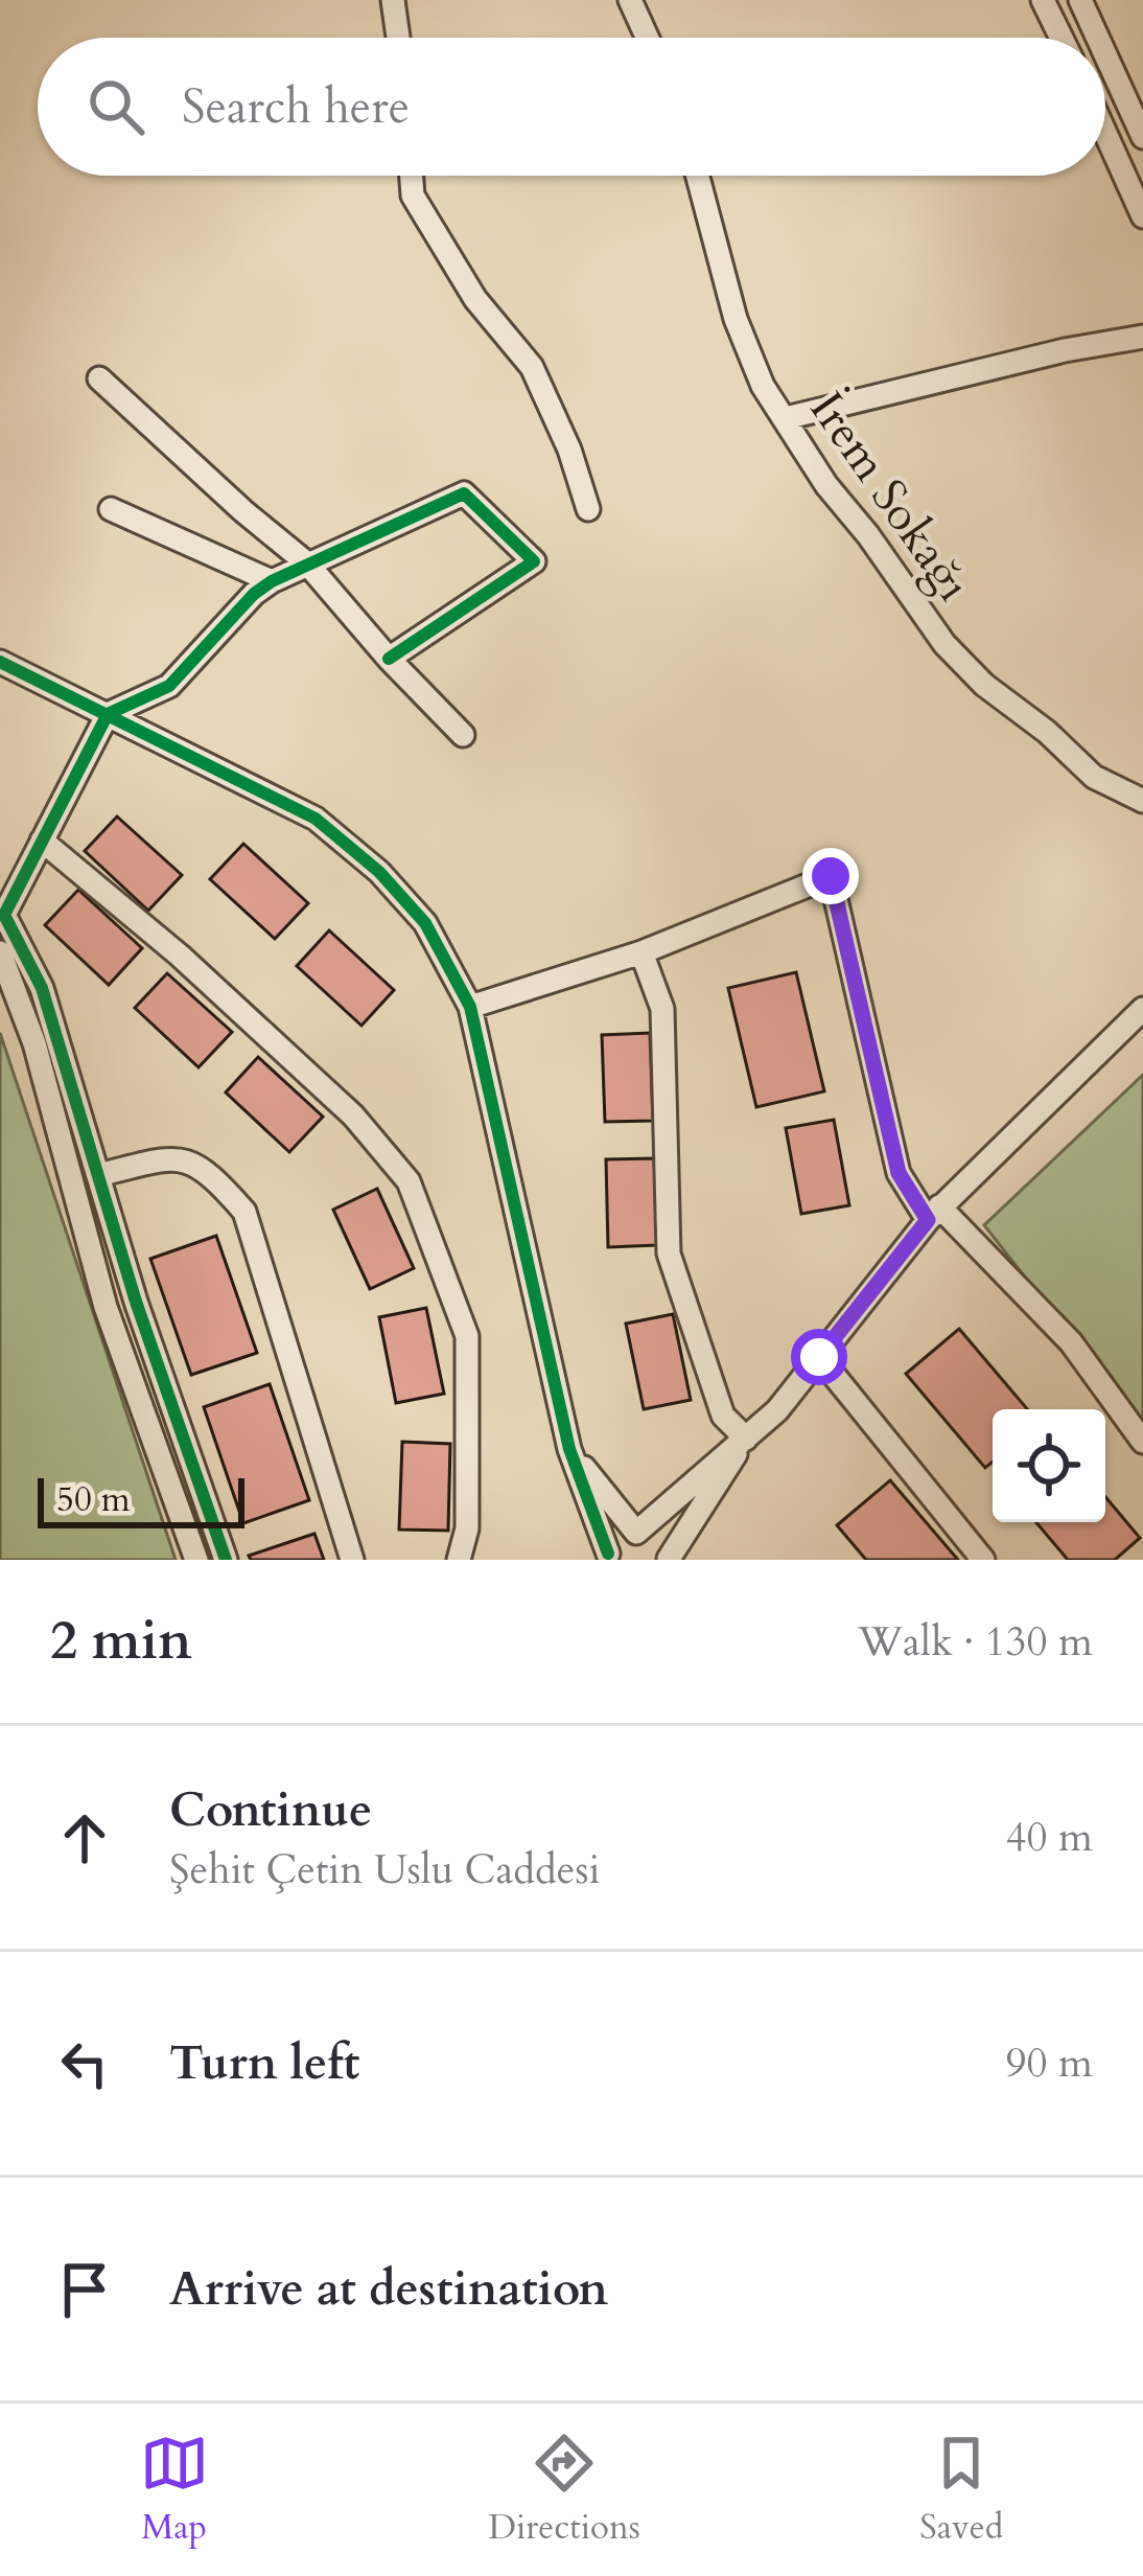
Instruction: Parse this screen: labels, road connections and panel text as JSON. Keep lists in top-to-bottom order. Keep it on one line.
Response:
{"streets":{"street":["İrem Sokağı"]},"scale_bar":"50 m","page":{"search":"Search here","scale":"50 m","heading":["2 min","Walk · 130 m"],"list":[["Continue","Şehit Çetin Uslu Caddesi","40 m"],["Turn left","90 m"],"Arrive at destination"],"nav":["Map","Directions","Saved"]}}
